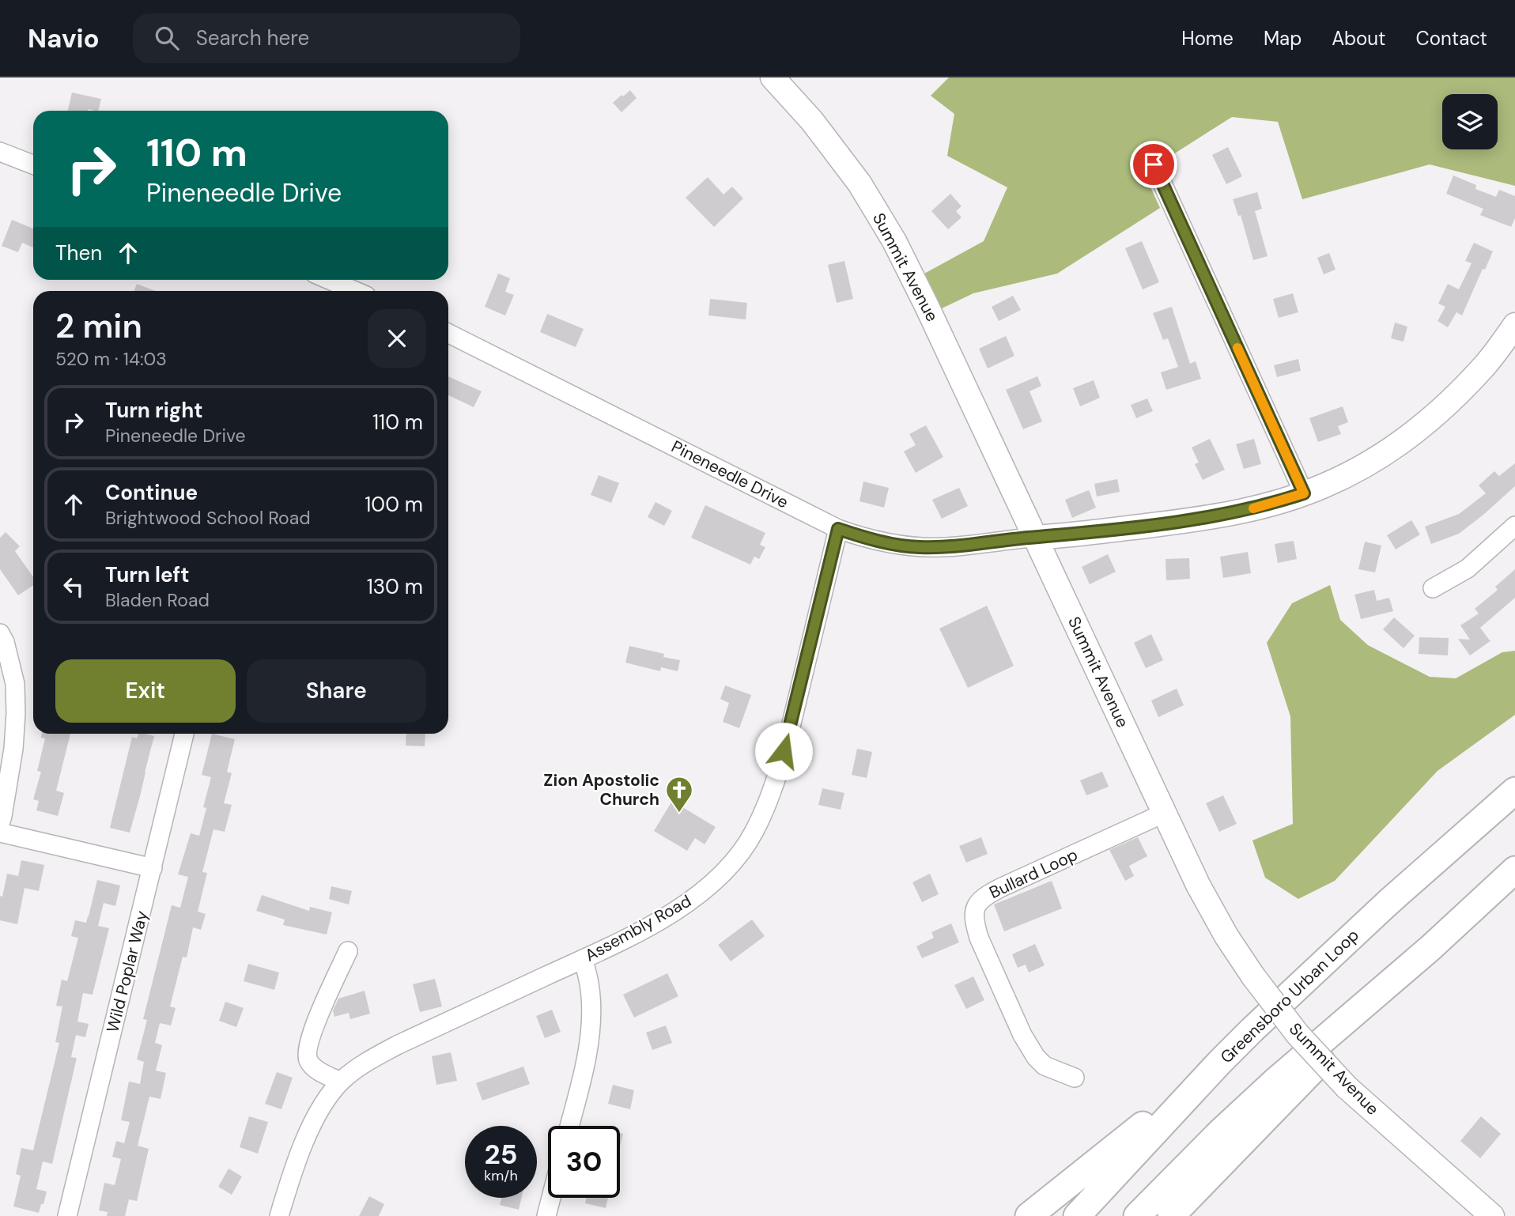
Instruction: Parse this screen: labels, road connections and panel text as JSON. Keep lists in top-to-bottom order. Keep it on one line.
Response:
{"streets":{"highway":["Greensboro Urban Loop"],"main road":["Summit Avenue"],"street":["Pineneedle Drive","Bullard Loop","Assembly Road","Wild Poplar Way"]},"crossings":[["Summit Avenue","Pineneedle Drive"],["Summit Avenue","Bullard Loop"],["Pineneedle Drive","Assembly Road"]],"places":{"church":["Zion Apostolic Church"]},"page":{"header":"Navio","search":"Search here","nav":["Home","Map","About","Contact"],"turn":["110 m","Pineneedle Drive"],"then":"Then","heading":["2 min","520 m · 14:03"],"list":[{"name":"Turn right","note":"Pineneedle Drive","value":"110 m"},{"name":"Continue","note":"Brightwood School Road","value":"100 m"},{"name":"Turn left","note":"Bladen Road","value":"130 m"}],"buttons":["Exit","Share"],"speed":"25 km/h","limit":"30"}}
